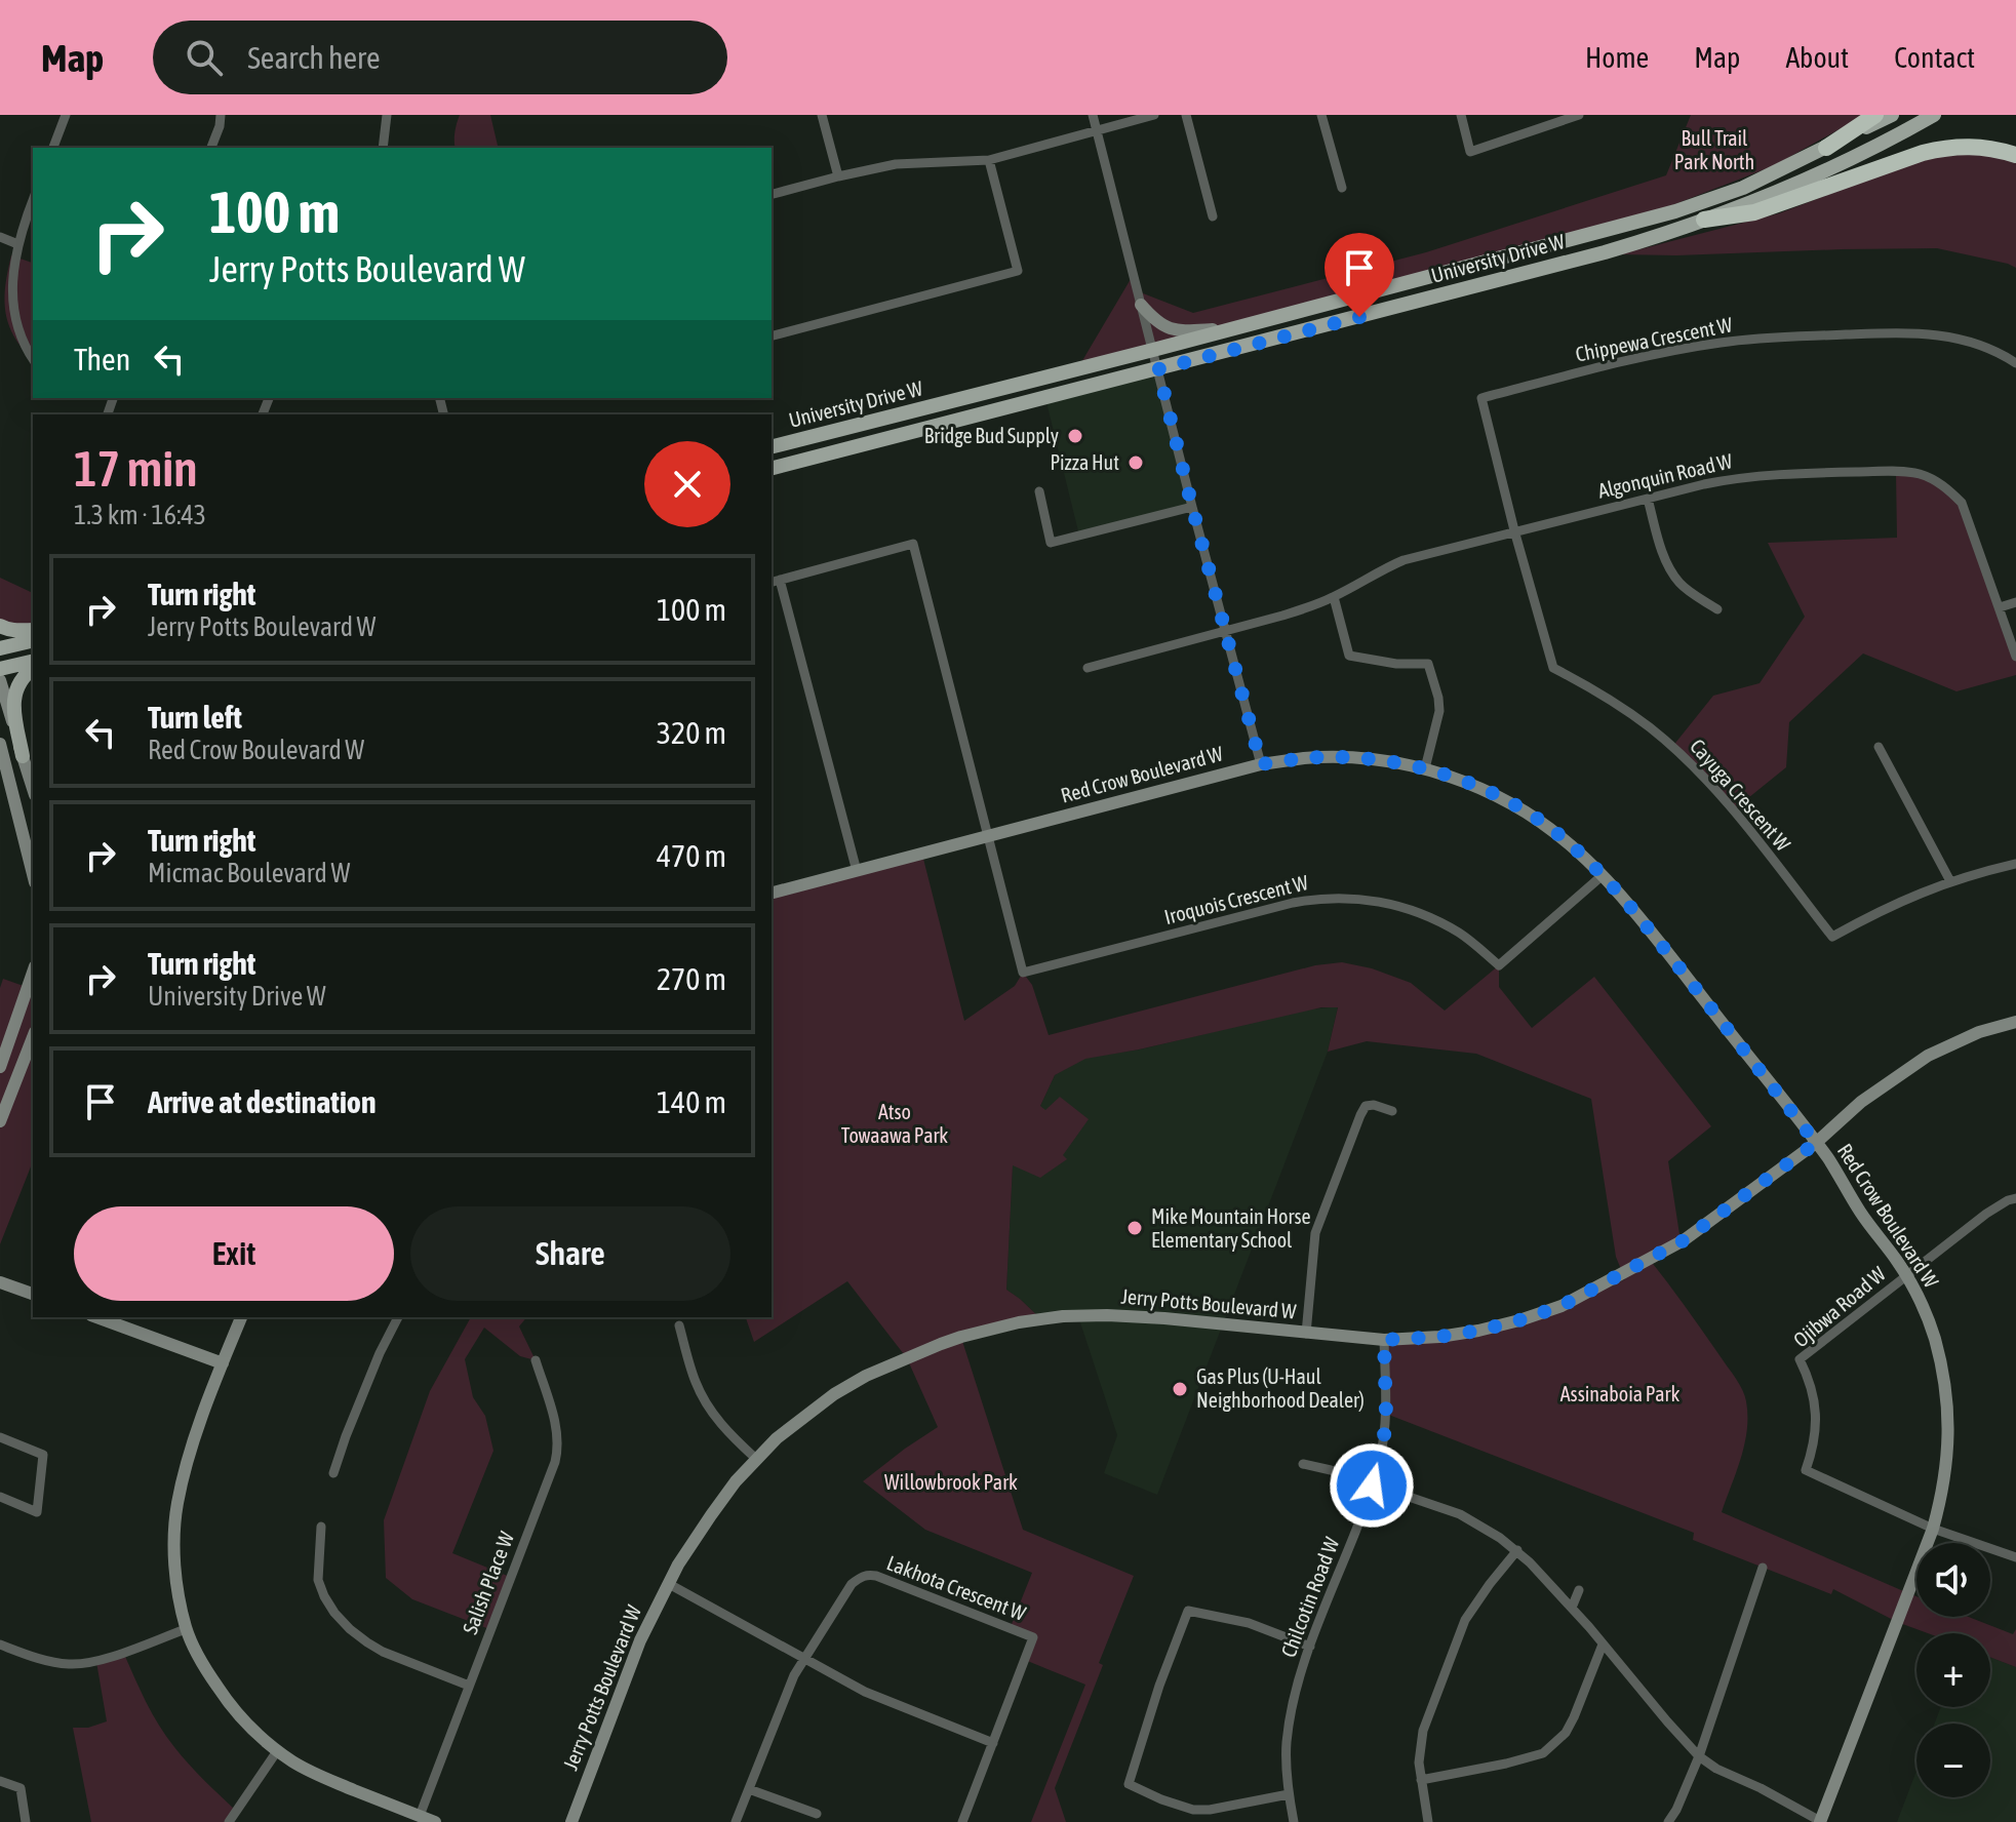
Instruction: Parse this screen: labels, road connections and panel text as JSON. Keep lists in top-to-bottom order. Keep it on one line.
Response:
{"streets":{"main road":["University Drive W"],"street":["Chippewa Crescent W","Algonquin Road W","Red Crow Boulevard W","Cayuga Crescent W","Iroquois Crescent W","Jerry Potts Boulevard W","Ojibwa Road W","Salish Place W","Lakhota Crescent W","Chilcotin Road W"]},"crossings":[["Chippewa Crescent W","Algonquin Road W"],["Chippewa Crescent W","Cayuga Crescent W"],["Algonquin Road W","Cayuga Crescent W"],["Red Crow Boulevard W","Iroquois Crescent W"],["Red Crow Boulevard W","Jerry Potts Boulevard W"],["Red Crow Boulevard W","Ojibwa Road W"],["Jerry Potts Boulevard W","Chilcotin Road W"]],"parks":["Bull Trail Park North","Atso Towaawa Park","Assinaboia Park","Willowbrook Park"],"places":["Bridge Bud Supply","Pizza Hut","Mike Mountain Horse Elementary School","Gas Plus (U-Haul Neighborhood Dealer)"],"page":{"header":"Map","search":"Search here","nav":["Home","Map","About","Contact"],"turn":["100 m","Jerry Potts Boulevard W"],"then":"Then","heading":["17 min","1.3 km · 16:43"],"list":[{"name":"Turn right","note":"Jerry Potts Boulevard W","value":"100 m"},{"name":"Turn left","note":"Red Crow Boulevard W","value":"320 m"},{"name":"Turn right","note":"Micmac Boulevard W","value":"470 m"},{"name":"Turn right","note":"University Drive W","value":"270 m"},{"name":"Arrive at destination","value":"140 m"}],"buttons":["Exit","Share"],"map_buttons":["+","−"]}}
